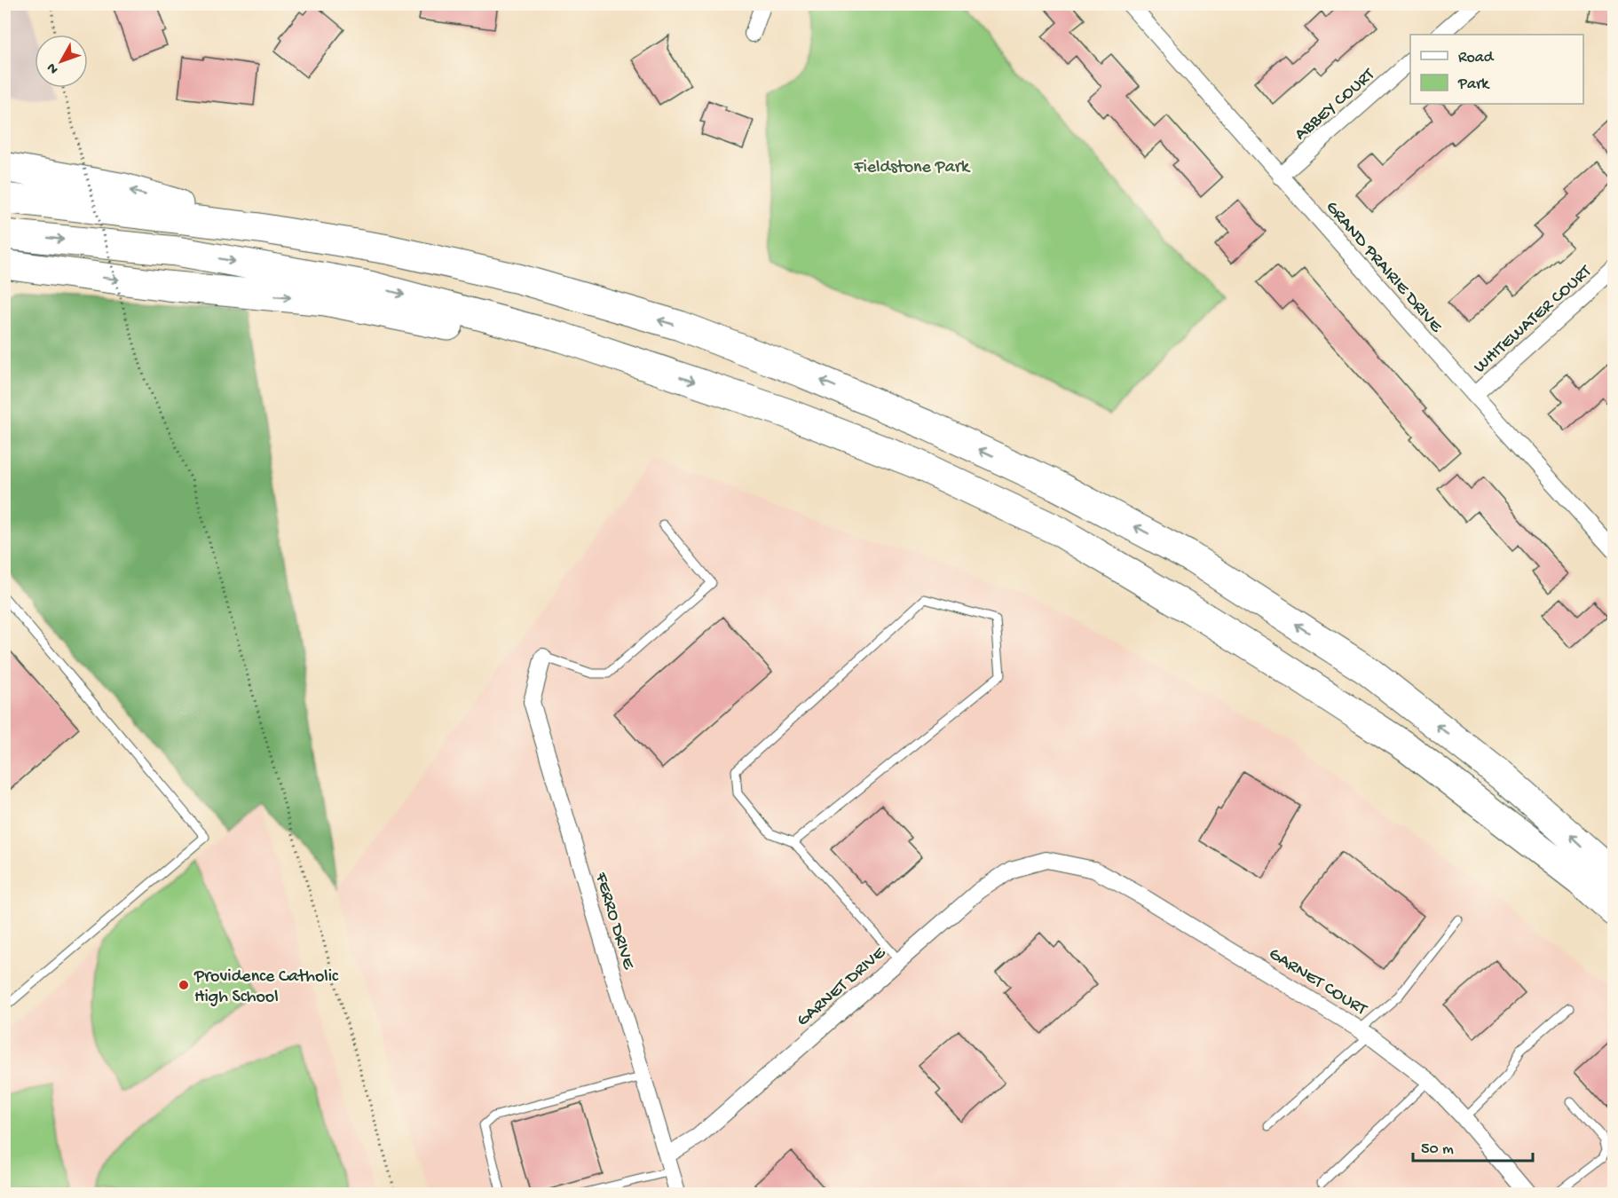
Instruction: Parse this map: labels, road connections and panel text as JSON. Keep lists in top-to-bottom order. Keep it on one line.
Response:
{"streets":{"street":["ABBEY COURT","GRAND PRAIRIE DRIVE","WHITEWATER COURT","FERRO DRIVE","GARNET COURT","GARNET DRIVE"]},"crossings":[["ABBEY COURT","GRAND PRAIRIE DRIVE"],["GRAND PRAIRIE DRIVE","WHITEWATER COURT"],["FERRO DRIVE","GARNET DRIVE"],["GARNET COURT","GARNET DRIVE"]],"parks":["Fieldstone Park"],"places":["Providence Catholic High School"],"legend":["Road","Park"],"scale_bar":"50 m","north":"bottom left"}
